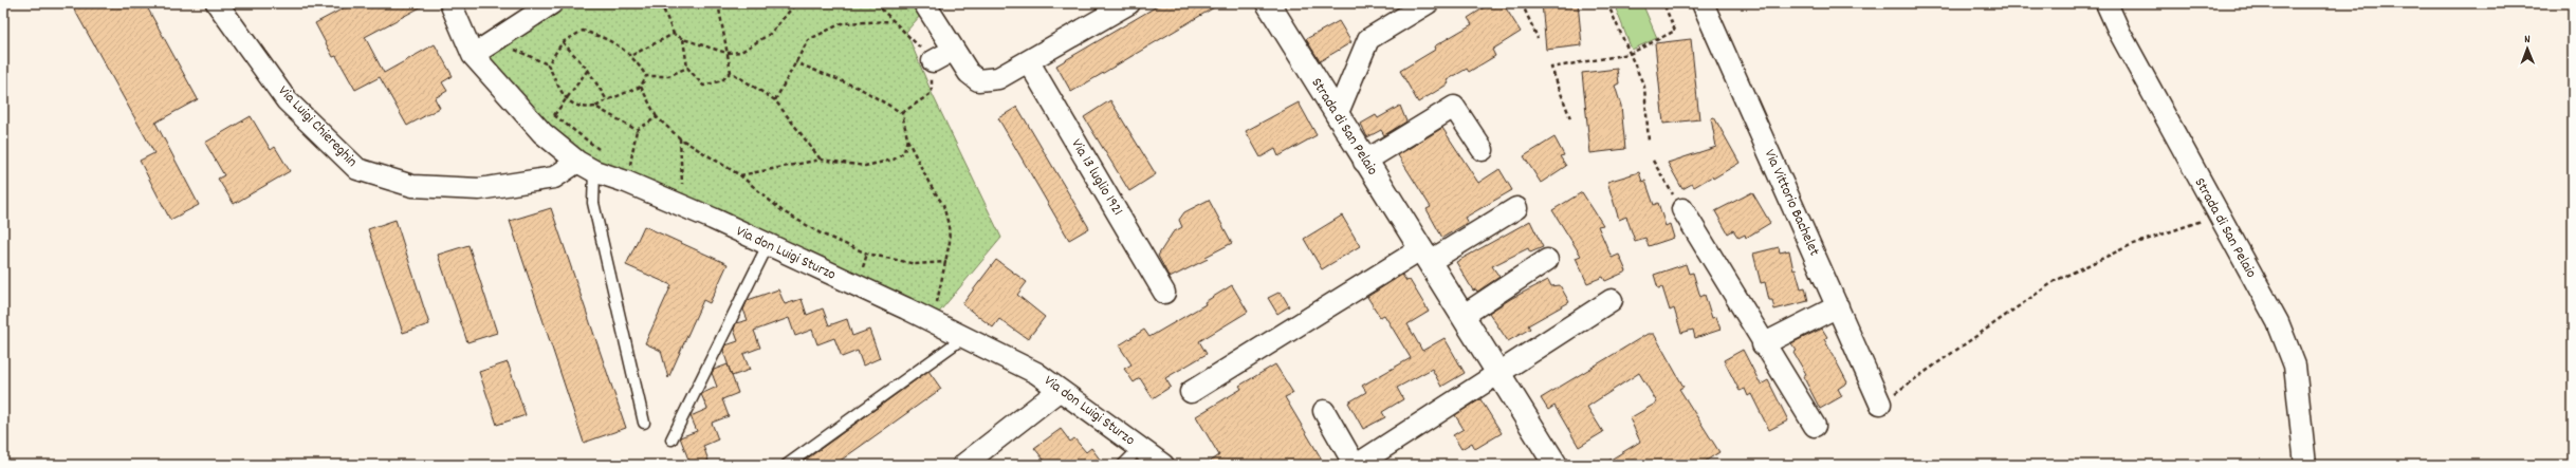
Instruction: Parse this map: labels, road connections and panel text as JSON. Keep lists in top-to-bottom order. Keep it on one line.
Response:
{"streets":{"main road":["Strada di San Pelaio"],"street":["Via Luigi Chiereghin","Via 13 luglio 1921","Via Vittorio Bachelet","Via don Luigi Sturzo"]},"crossings":[["Via Luigi Chiereghin","Via don Luigi Sturzo"]],"north":"top"}
